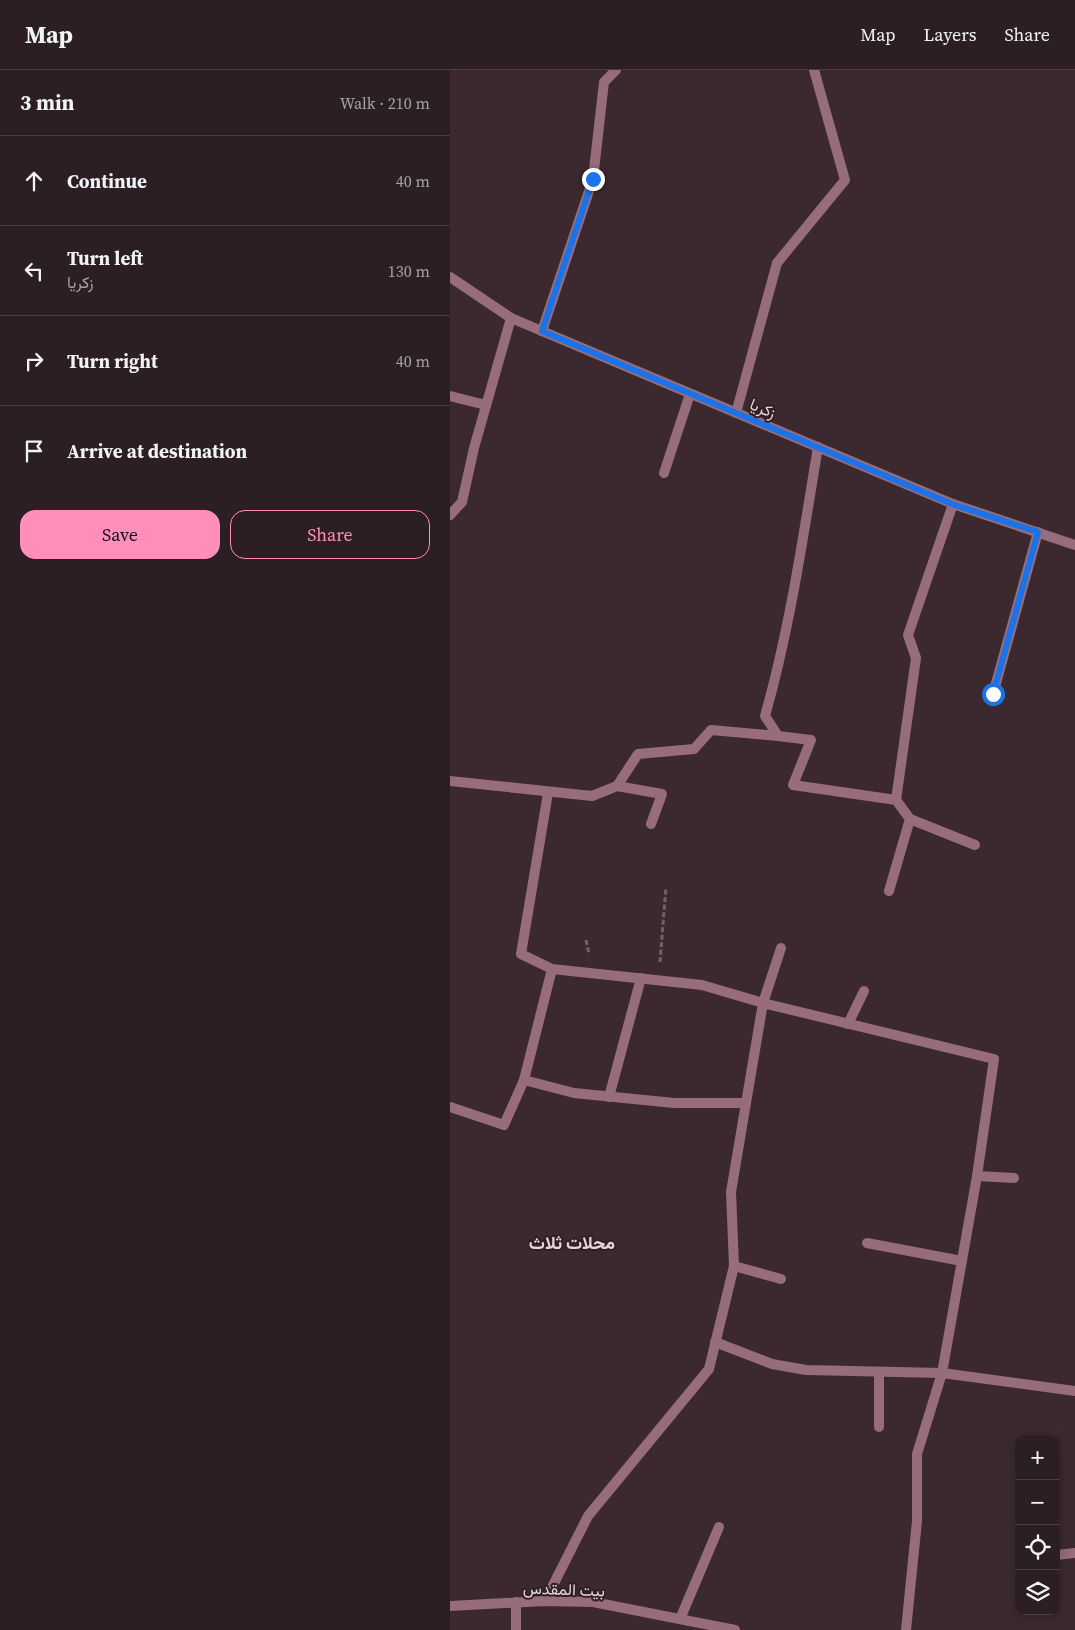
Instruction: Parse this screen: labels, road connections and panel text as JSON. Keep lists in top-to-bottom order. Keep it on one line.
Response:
{"streets":{"street":["زکریا","بیت المقدس"]},"districts":["محلات ثلاث"],"page":{"header":"Map","nav":["Map","Layers","Share"],"heading":["3 min","Walk · 210 m"],"list":[["Continue","40 m"],["Turn left","زکریا","130 m"],["Turn right","40 m"],"Arrive at destination"],"buttons":["Save","Share"],"map_buttons":["+","−"]}}
